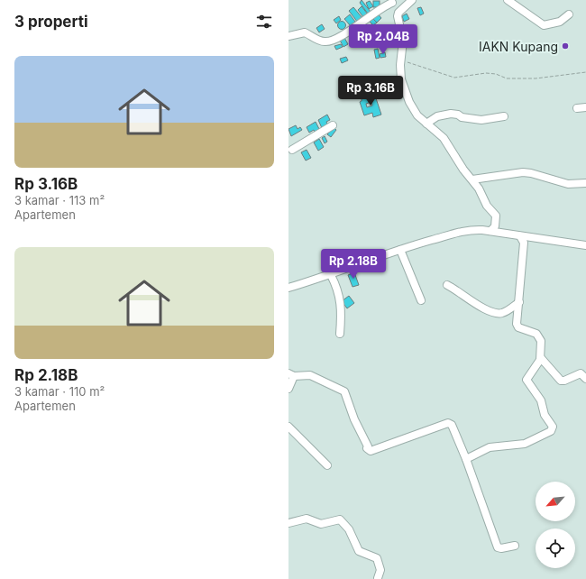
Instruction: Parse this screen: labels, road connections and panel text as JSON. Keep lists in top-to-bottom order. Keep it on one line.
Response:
{"places":["IAKN Kupang"],"north":"bottom left","page":{"heading":"3 properti","price":["Rp 2.04B","Rp 3.16B","Rp 2.18B"],"list":[{"name":"Rp 3.16B","note":"3 kamar · 113 m² · Apartemen"},{"name":"Rp 2.18B","note":"3 kamar · 110 m² · Apartemen"}]}}
